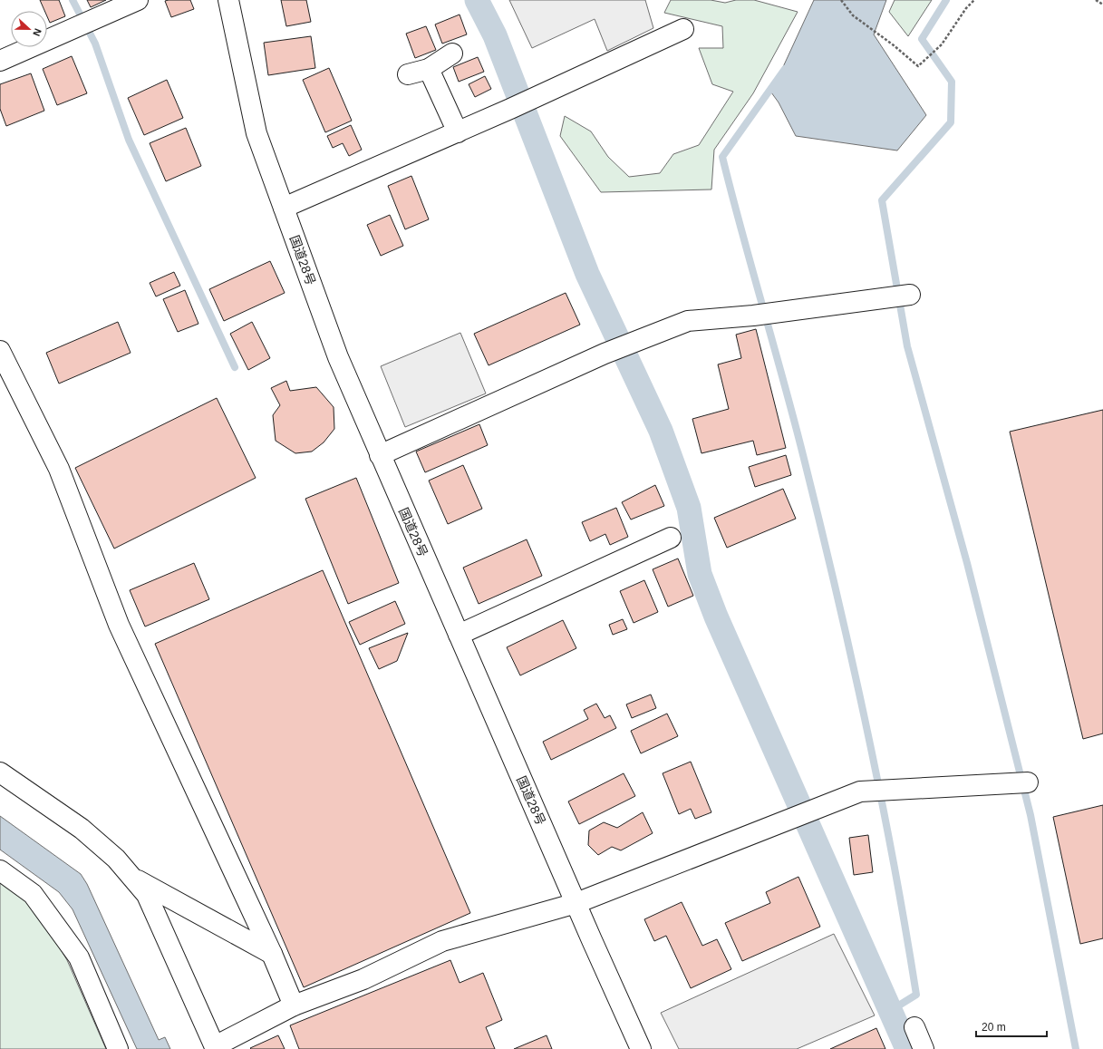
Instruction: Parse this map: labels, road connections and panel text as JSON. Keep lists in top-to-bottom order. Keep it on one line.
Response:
{"streets":{"main road":["国道28号"]},"scale_bar":"20 m","north":"right"}
